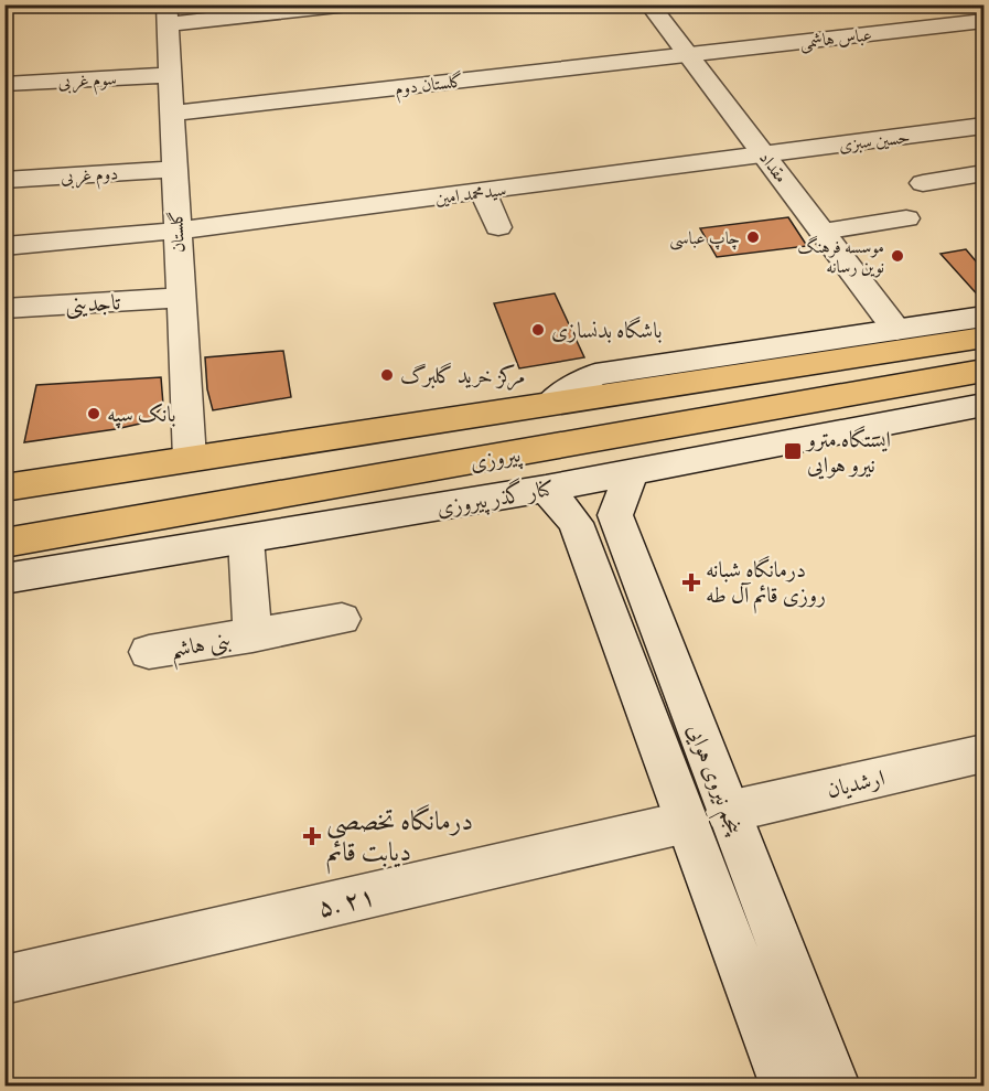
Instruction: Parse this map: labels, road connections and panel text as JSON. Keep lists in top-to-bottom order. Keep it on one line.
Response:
{"streets":{"main road":["پیروزی"],"street":["عباس هاشمی","سوم غربی","گلستان دوم","حسین سبزی","مقداد","دوم غربی","سیدمحمد امین","گلستان","تاجدینی","کنار گذر پیروزی","بنی هاشم","پنجم نیروی هوایی","ارشدیان","۵. ۲۱"]},"crossings":[["عباس هاشمی","گلستان دوم"],["عباس هاشمی","مقداد"],["سوم غربی","گلستان"],["گلستان دوم","مقداد"],["گلستان دوم","گلستان"],["حسین سبزی","مقداد"],["حسین سبزی","سیدمحمد امین"],["مقداد","سیدمحمد امین"],["دوم غربی","گلستان"],["سیدمحمد امین","گلستان"],["گلستان","تاجدینی"],["گلستان","پیروزی"],["کنار گذر پیروزی","بنی هاشم"],["کنار گذر پیروزی","پنجم نیروی هوایی"],["پنجم نیروی هوایی","ارشدیان"],["پنجم نیروی هوایی","۵. ۲۱"],["ارشدیان","۵. ۲۱"]],"places":{"other":["چاپ عباسی","موسسه فرهنگ نوین رسانه","باشگاه بدنسازی","مرکز خرید گلبرگ","بانک سپه"],"transit":["ایستگاه مترو نیرو هوایی"],"health":["درمانگاه شبانه روزی قائم آل طه","درمانگاه تخصصی دیابت قائم"]}}
